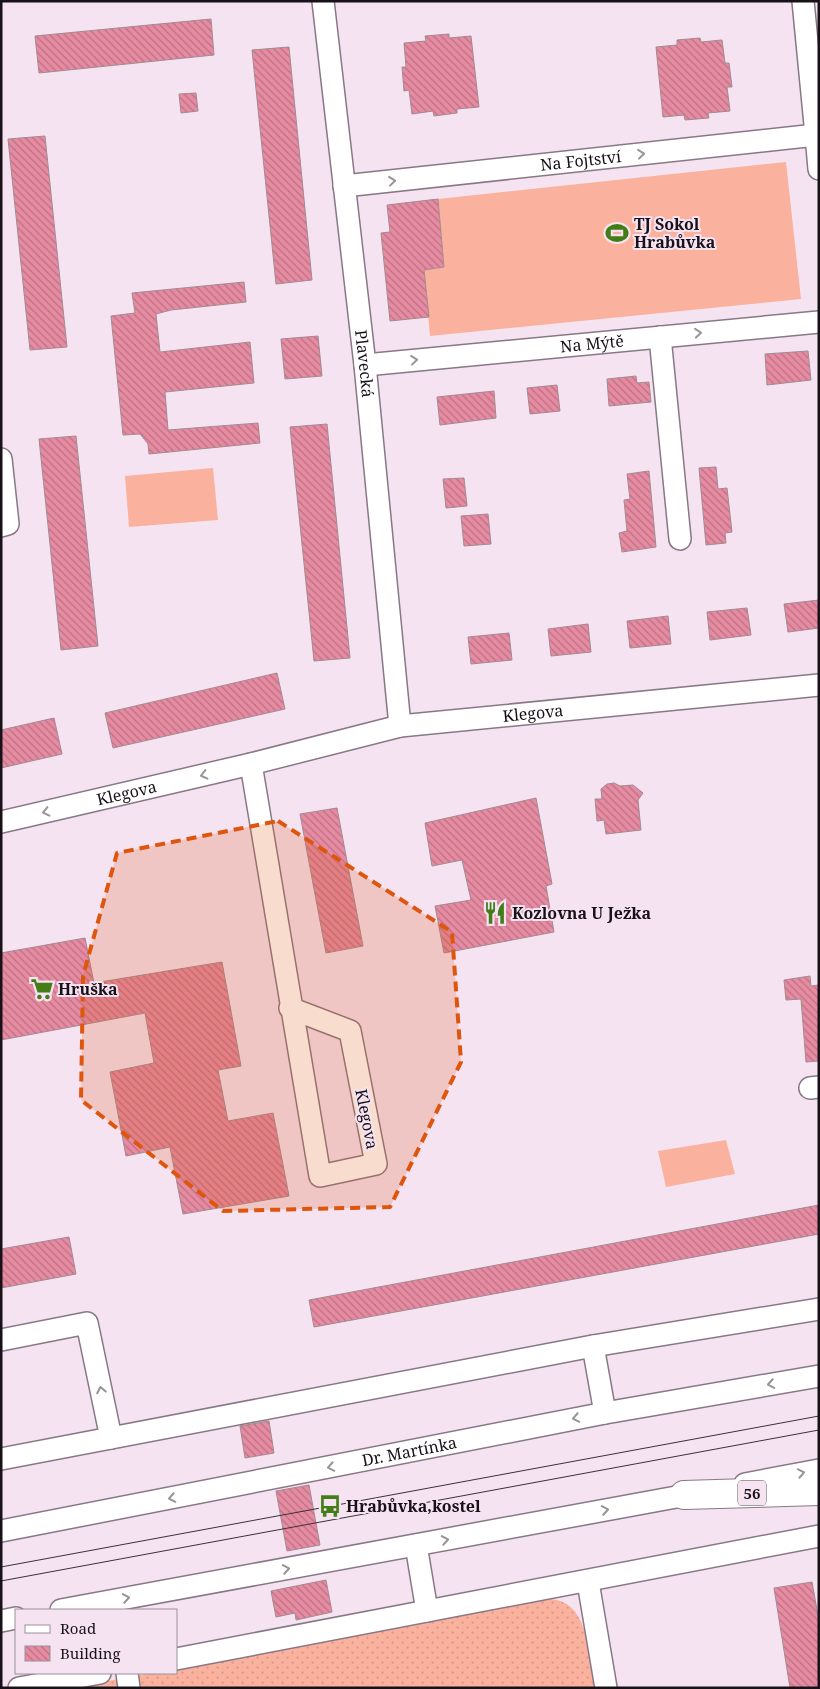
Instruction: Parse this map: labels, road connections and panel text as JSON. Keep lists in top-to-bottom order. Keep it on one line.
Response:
{"streets":{"highway":["56"],"street":["Na Fojtství","Na Mýtě","Plavecká","Klegova","Dr. Martínka"]},"crossings":[["Na Fojtství","Plavecká"],["Na Mýtě","Plavecká"],["Plavecká","Klegova"]],"one_way":["Na Fojtství","Na Mýtě"],"places":{"sports":["TJ Sokol Hrabůvka"],"restaurant":["Kozlovna U Ježka"],"supermarket":["Hruška"],"bus stop":["Hrabůvka,kostel"]},"legend":["Road","Building"]}
